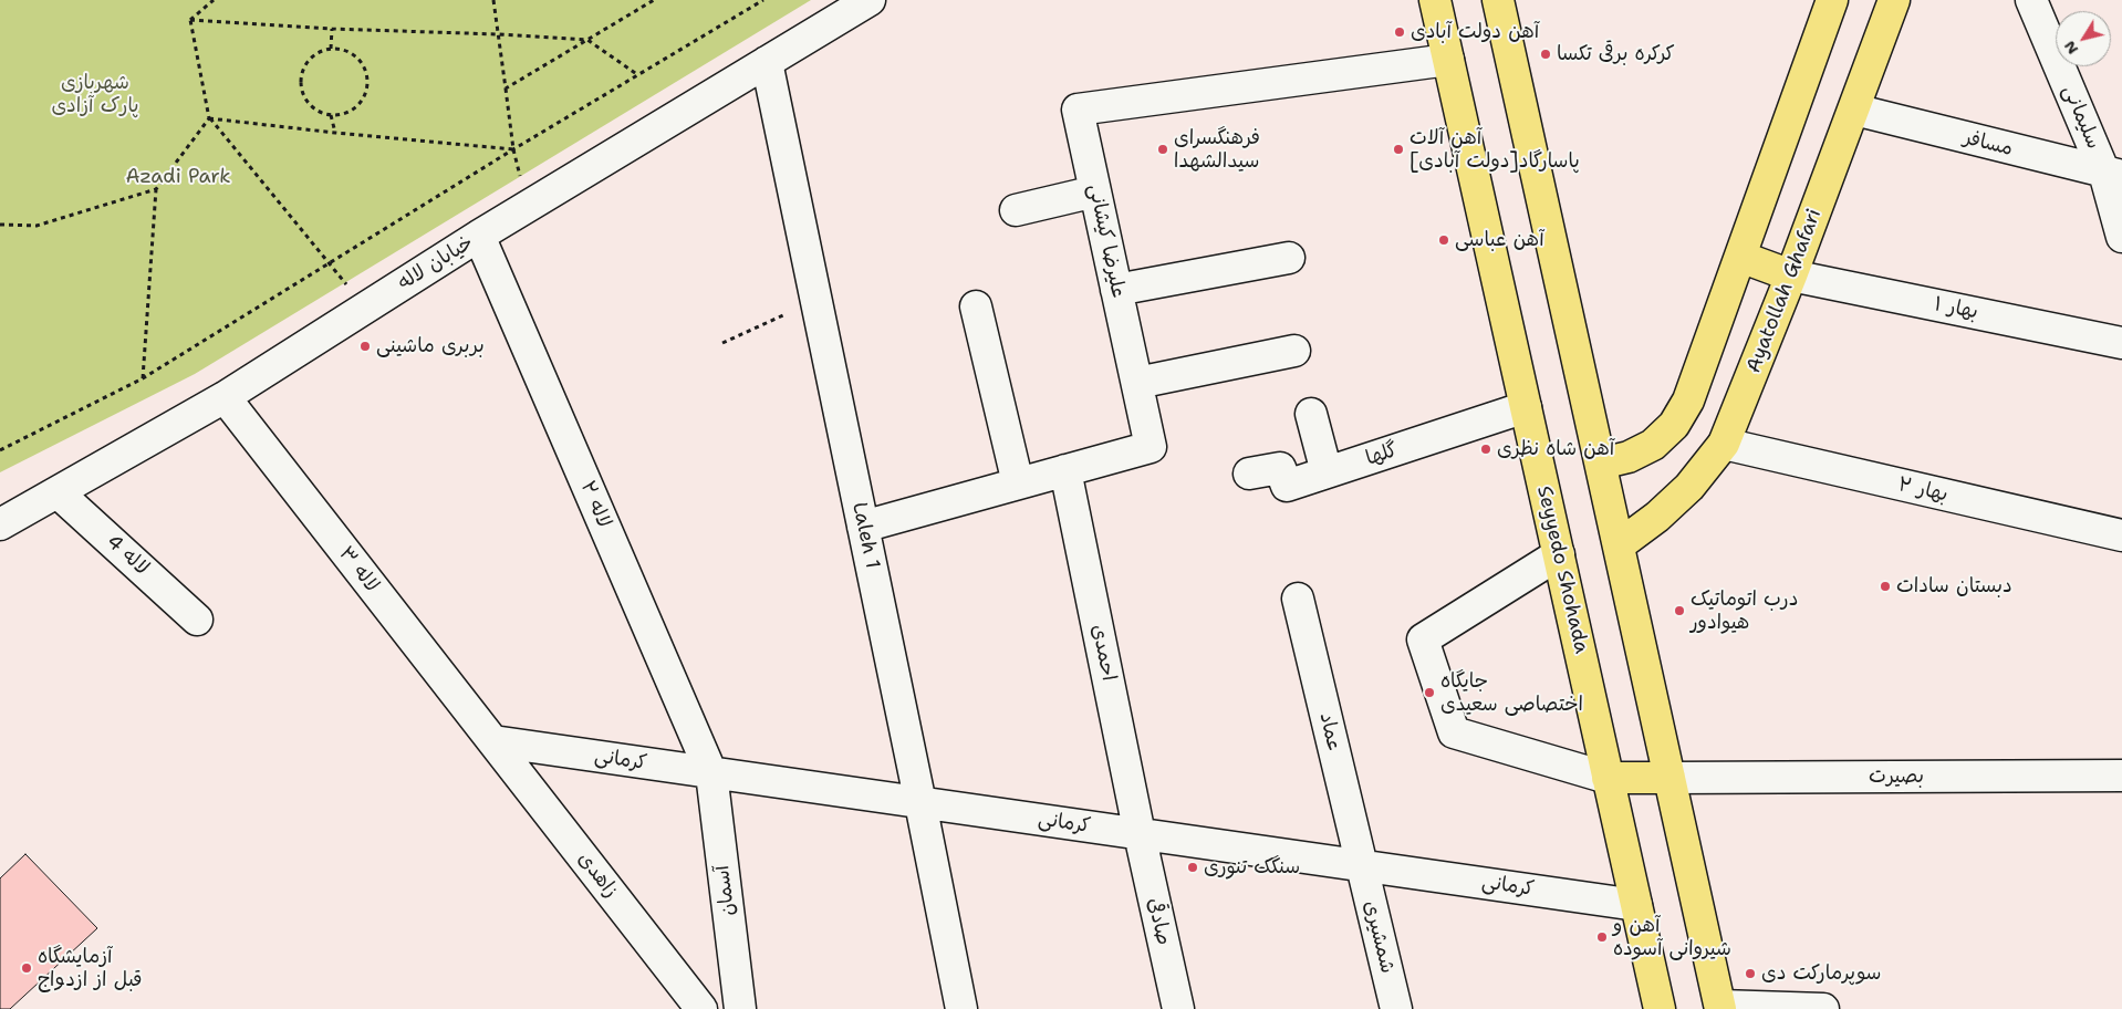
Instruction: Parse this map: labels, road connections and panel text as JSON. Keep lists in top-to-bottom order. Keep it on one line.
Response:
{"streets":{"main road":["Ayatollah Ghafari","Seyyedo Shohada"],"street":["سلیمانی","مسافر","علیرضا کیشانی","خیابان لاله","بهار ۱","گلها","بهار ۲","لاله ۲","Laleh 1","لاله 4","لاله ۳","احمدی","عماد","کرمانی","بصیرت","زاهدی","آسمان","صادقی","شمشیری"]},"crossings":[["سلیمانی","مسافر"],["مسافر","Ayatollah Ghafari"],["علیرضا کیشانی","Laleh 1"],["علیرضا کیشانی","Seyyedo Shohada"],["علیرضا کیشانی","احمدی"],["خیابان لاله","لاله ۲"],["خیابان لاله","Laleh 1"],["خیابان لاله","لاله 4"],["خیابان لاله","لاله ۳"],["Ayatollah Ghafari","بهار ۱"],["Ayatollah Ghafari","بهار ۲"],["گلها","Seyyedo Shohada"],["لاله ۲","کرمانی"],["لاله ۲","آسمان"],["Laleh 1","کرمانی"],["لاله ۳","کرمانی"],["لاله ۳","زاهدی"],["Seyyedo Shohada","کرمانی"],["احمدی","کرمانی"],["احمدی","صادقی"],["عماد","کرمانی"],["عماد","شمشیری"],["کرمانی","زاهدی"],["کرمانی","آسمان"],["کرمانی","صادقی"],["کرمانی","شمشیری"]],"parks":["شهربازی پارک آزادی","Azadi Park"],"places":["آهن دولت آبادی","کرکره برقی تکسا","فرهنگسرای سیدالشهدا","آهن آلات پاسارگاد[دولت آبادی]","آهن عباسی","بربری ماشینی","آهن شاه نظری","دبستان سادات","درب اتوماتیک هیوادور","جایگاه اختصاصی سعیدی","سنگک تنوری","آهن و شیروانی آسوده","آزمایشگاه قبل از ازدواج","سوپرمارکت دی"],"north":"bottom left"}
